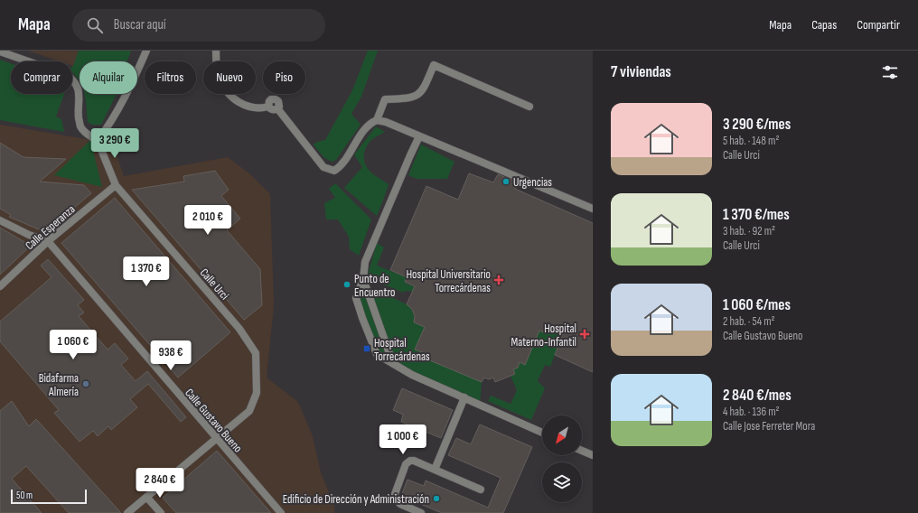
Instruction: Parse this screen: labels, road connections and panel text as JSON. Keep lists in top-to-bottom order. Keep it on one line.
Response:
{"streets":{"street":["Calle Esperanza","Calle Urci","Calle Gustavo Bueno"]},"crossings":[["Calle Esperanza","Calle Urci"],["Calle Esperanza","Calle Gustavo Bueno"],["Calle Urci","Calle Gustavo Bueno"]],"places":{"other":["Urgencias","Punto de Encuentro","Bidafarma Almería","Edificio de Dirección y Administración"],"health":["Hospital Universitario Torrecárdenas","Hospital Materno-Infantil"],"transit":["Hospital Torrecárdenas"]},"scale_bar":"50 m","north":"bottom left","page":{"header":"Mapa","search":"Buscar aquí","nav":["Mapa","Capas","Compartir"],"heading":"7 viviendas","chip":["Comprar","Alquilar","Filtros","Nuevo","Piso"],"list":[{"name":"3 290 €/mes","note":"5 hab. · 148 m² · Calle Urci"},{"name":"1 370 €/mes","note":"3 hab. · 92 m² · Calle Urci"},{"name":"1 060 €/mes","note":"2 hab. · 54 m² · Calle Gustavo Bueno"},{"name":"2 840 €/mes","note":"4 hab. · 136 m² · Calle Jose Ferreter Mora"}],"price":["3 290 €","2 010 €","1 370 €","1 060 €","938 €","1 000 €","2 840 €"],"scale":"50 m"}}
